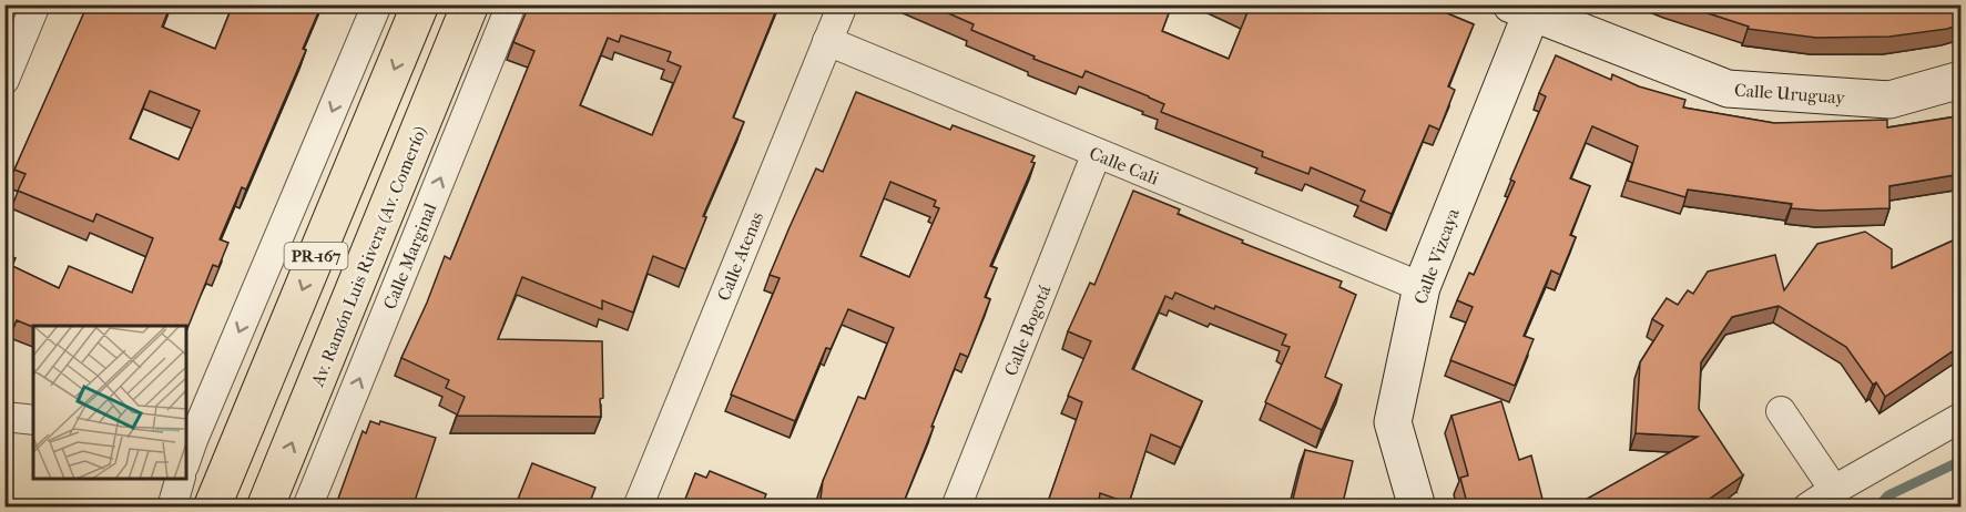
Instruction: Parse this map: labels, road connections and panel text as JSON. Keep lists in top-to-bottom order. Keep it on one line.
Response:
{"streets":{"main road":["PR-167","Av. Ramón Luis Rivera (Av. Comerío)"],"street":["Calle Uruguay","Calle Cali","Calle Marginal","Calle Atenas","Calle Vizcaya","Calle Bogotá"]},"crossings":[["Calle Uruguay","Calle Vizcaya"],["Calle Cali","Calle Atenas"],["Calle Cali","Calle Vizcaya"],["Calle Cali","Calle Bogotá"]]}
